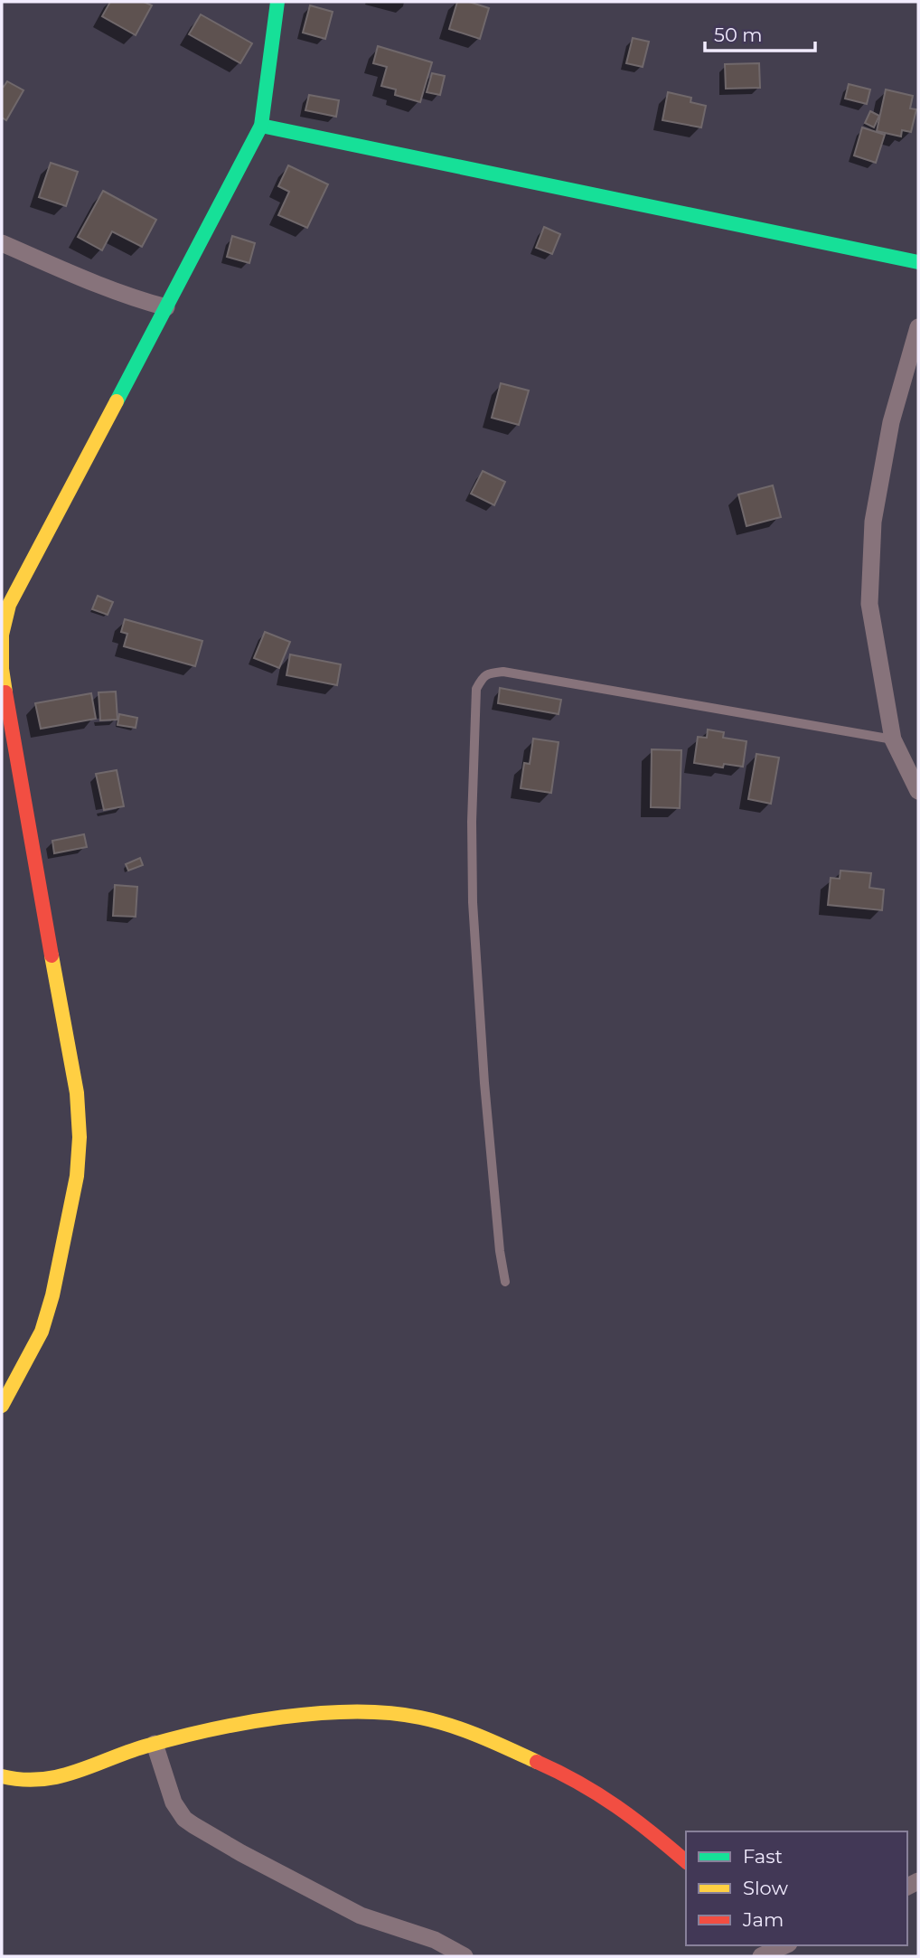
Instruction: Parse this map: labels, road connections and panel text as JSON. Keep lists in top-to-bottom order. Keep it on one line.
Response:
{"legend":["Fast","Slow","Jam"],"scale_bar":"50 m"}
